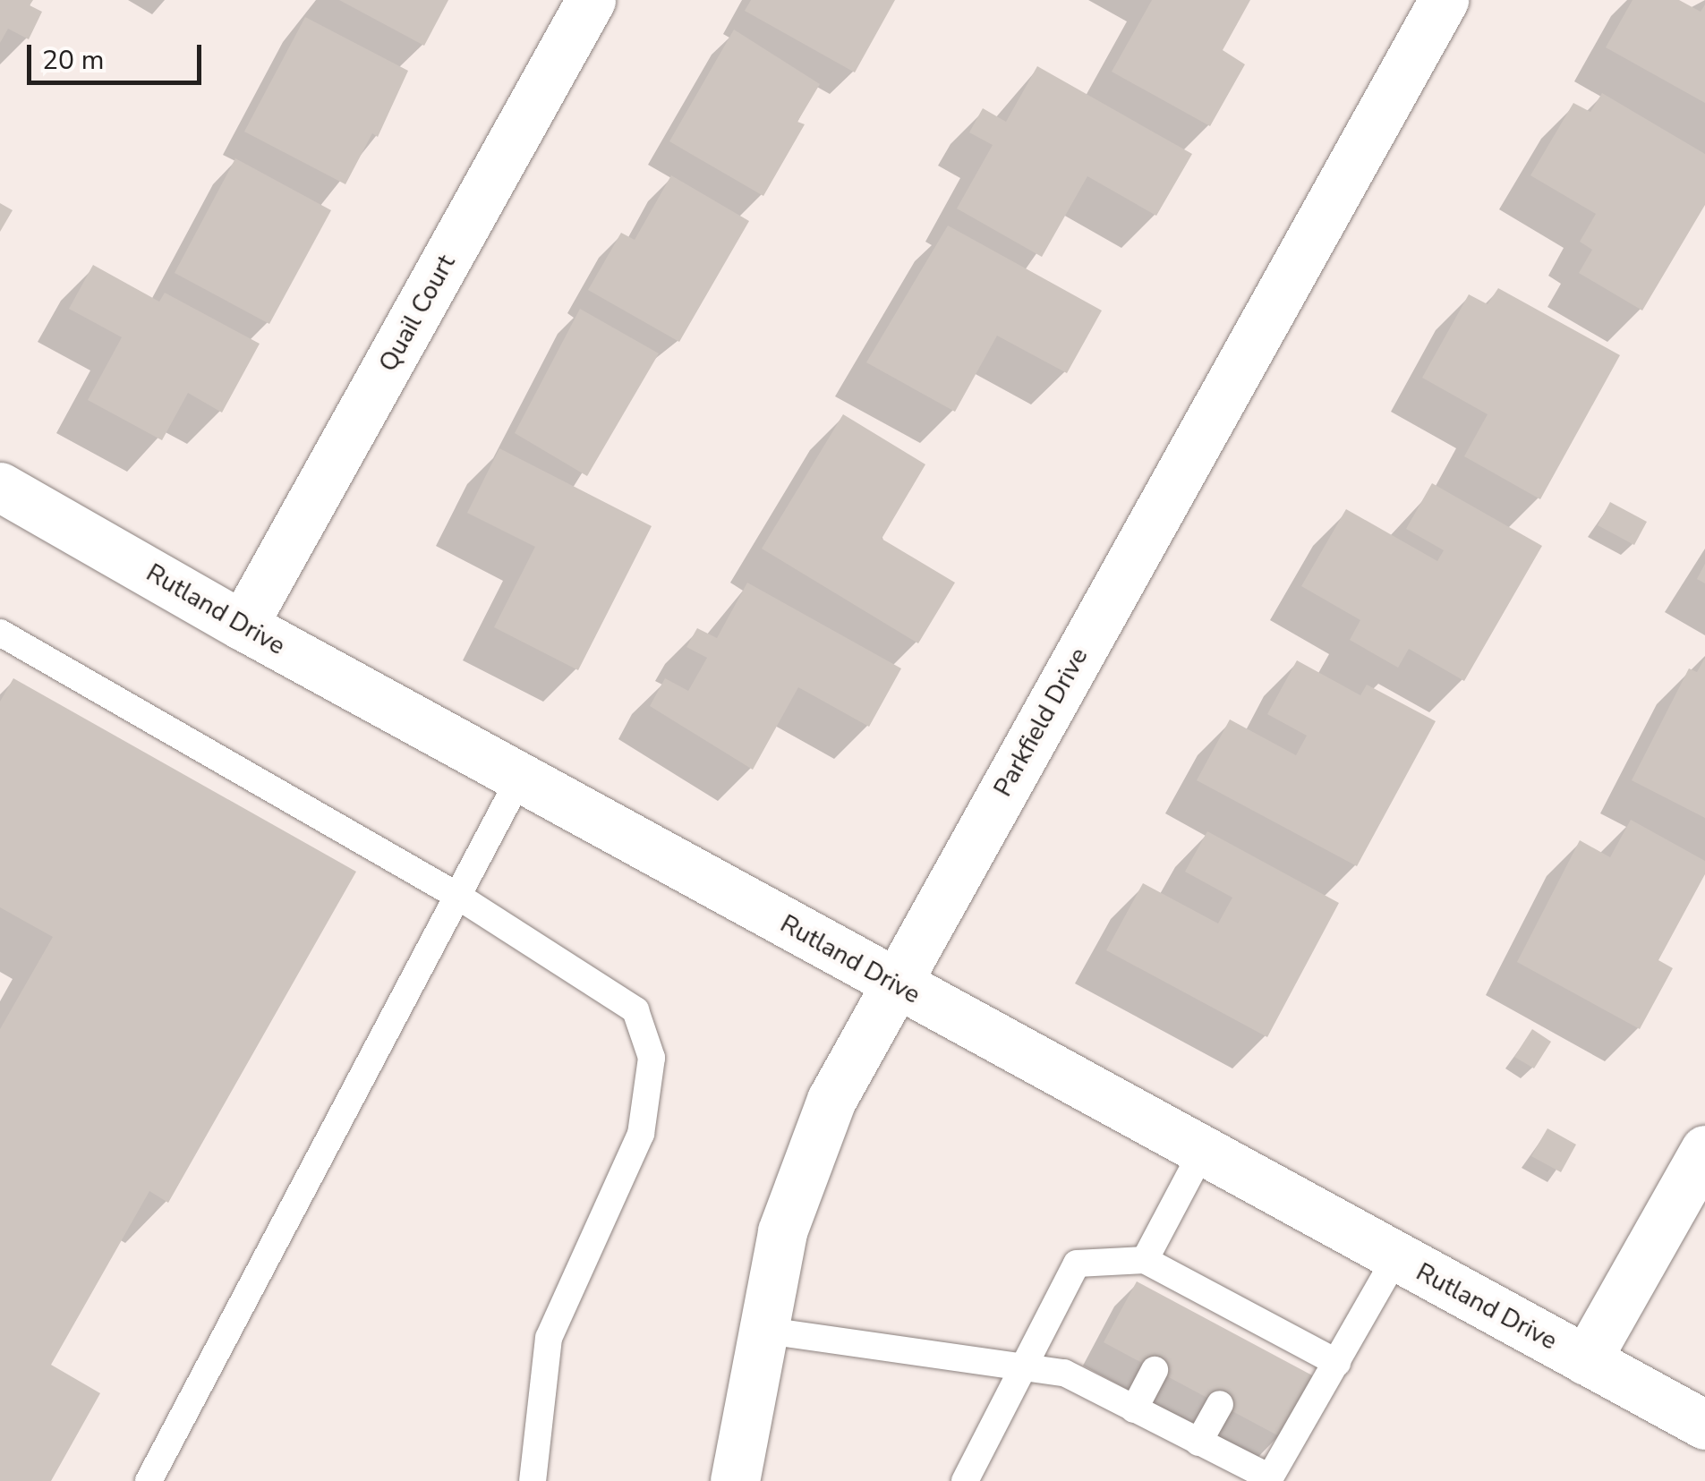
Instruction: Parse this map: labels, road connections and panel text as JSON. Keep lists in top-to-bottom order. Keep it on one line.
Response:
{"streets":{"street":["Quail Court","Rutland Drive","Parkfield Drive"]},"crossings":[["Quail Court","Rutland Drive"],["Rutland Drive","Parkfield Drive"]],"scale_bar":"20 m"}
